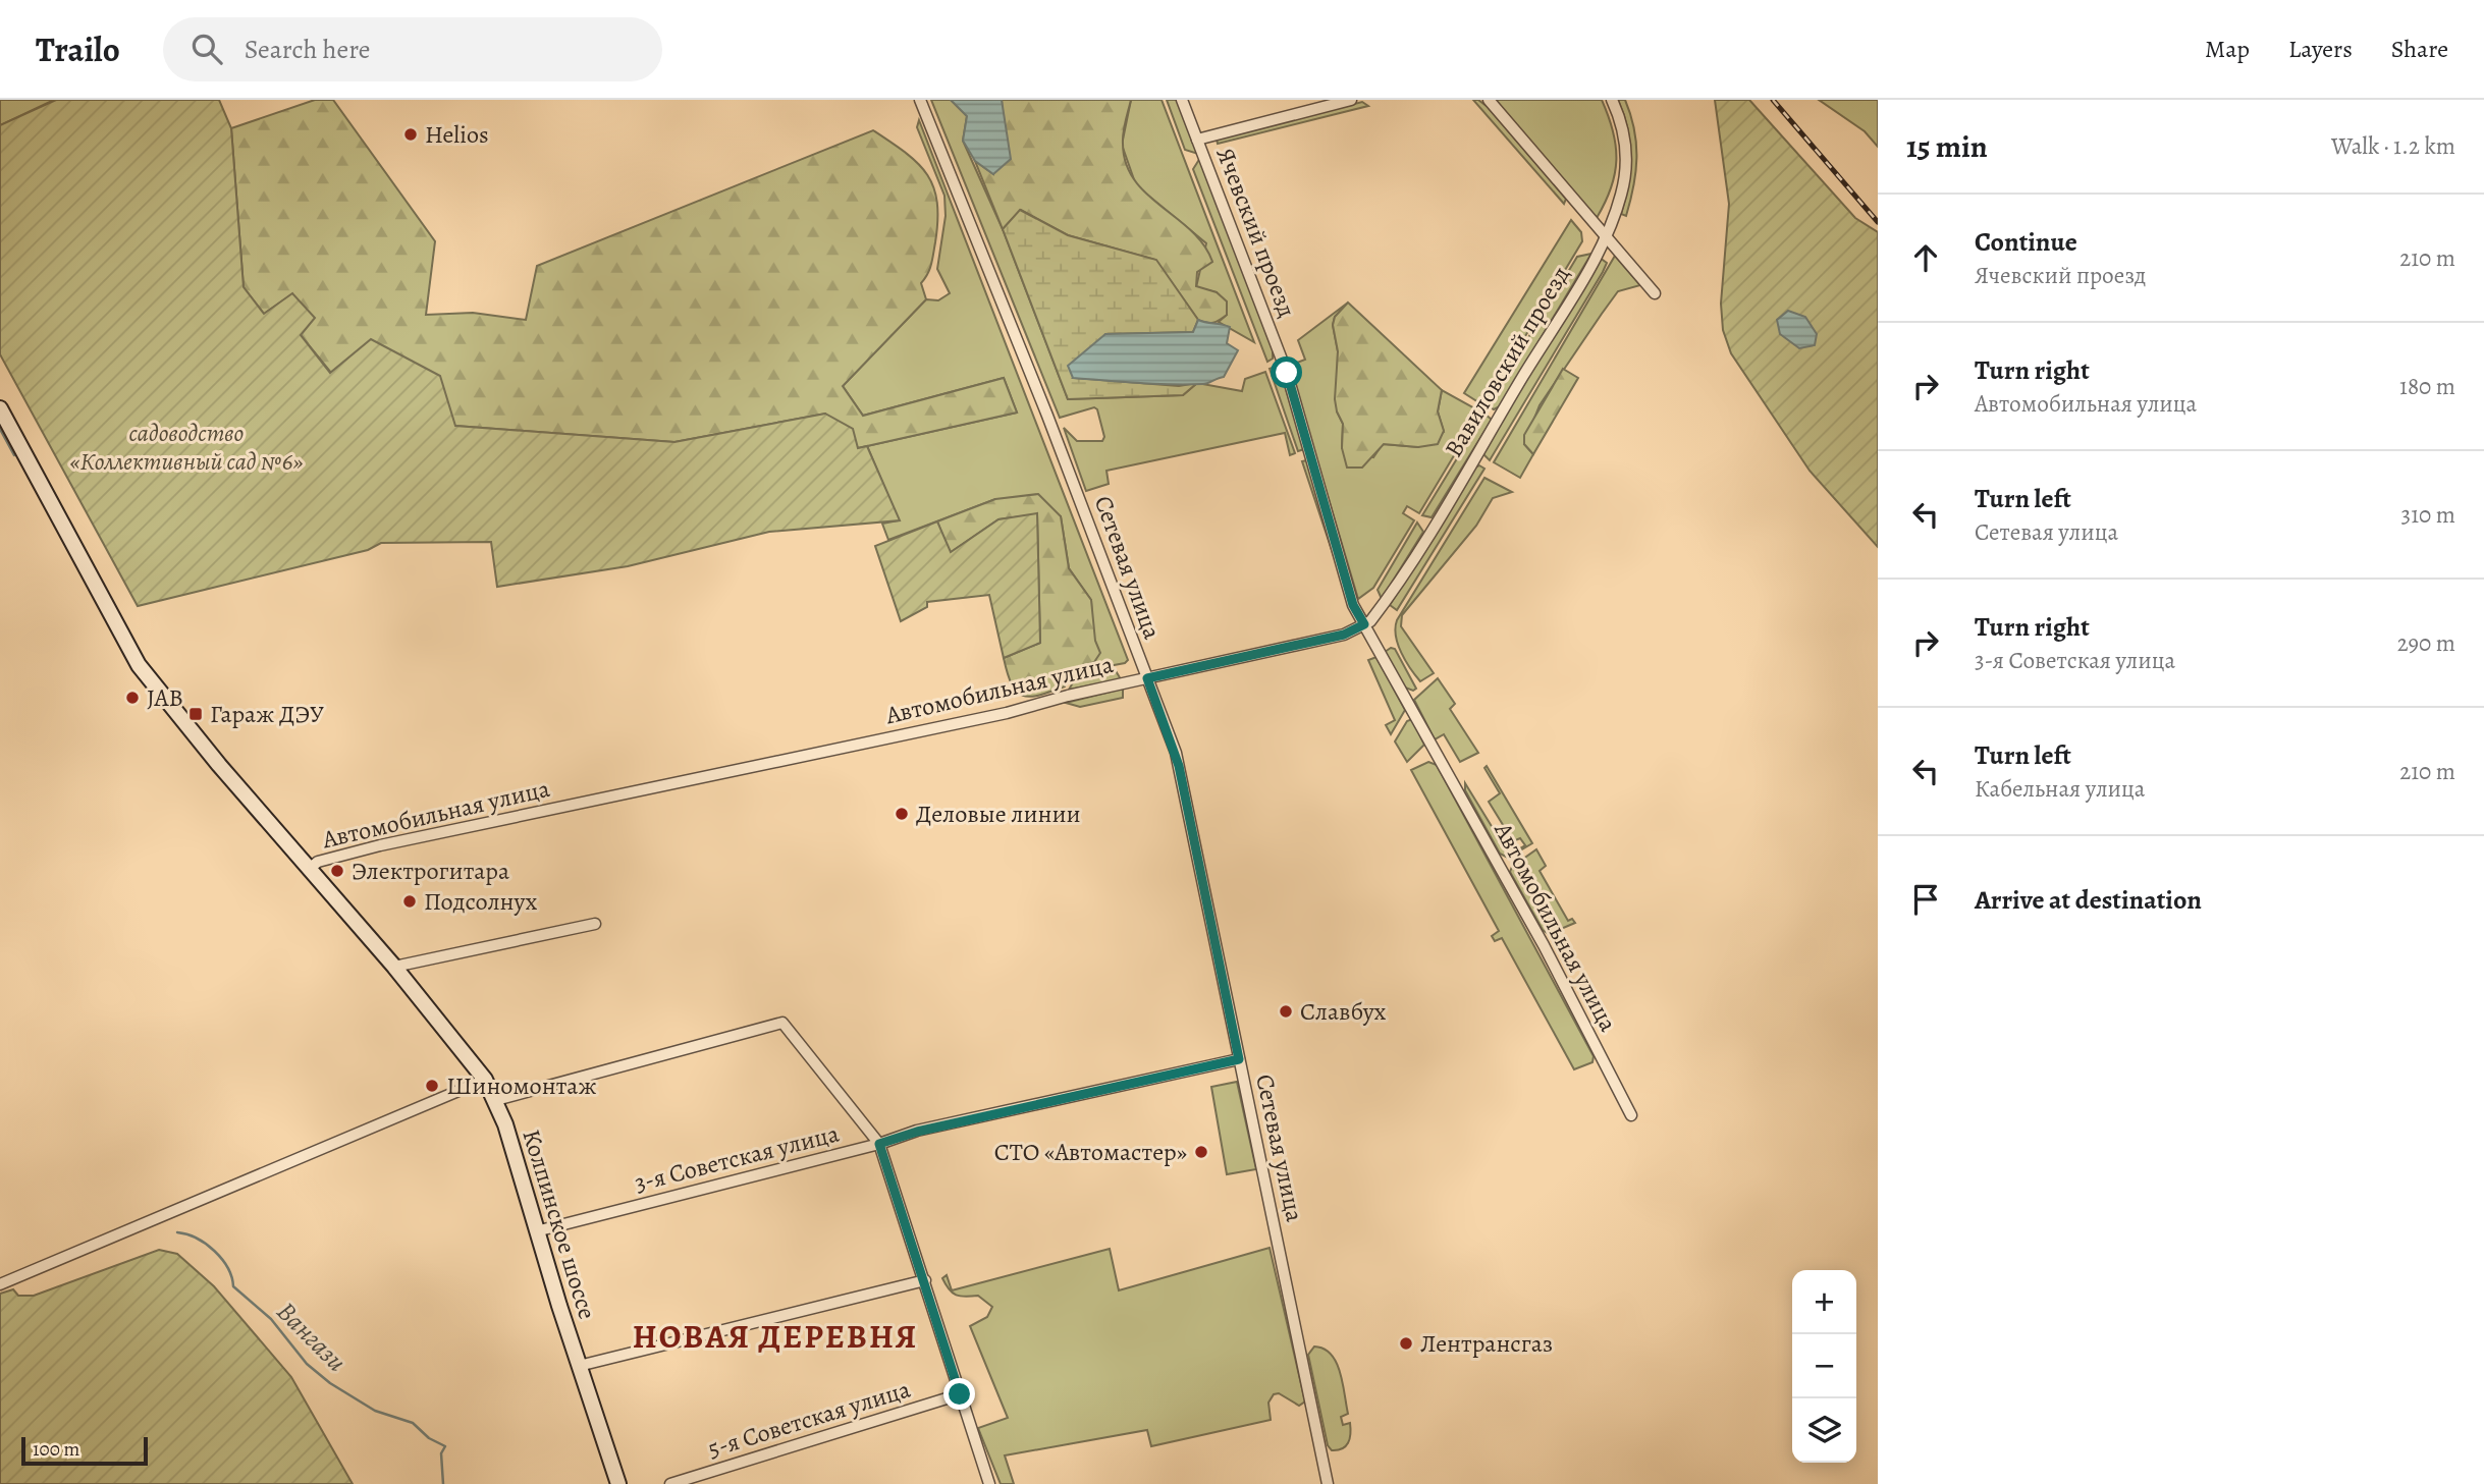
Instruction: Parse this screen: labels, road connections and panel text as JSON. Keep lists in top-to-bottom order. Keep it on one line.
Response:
{"streets":{"main road":["Колпинское шоссе"],"street":["Ячевский проезд","Вавиловский проезд","Сетевая улица","Автомобильная улица","3-я Советская улица","5-я Советская улица"]},"crossings":[["Ячевский проезд","Вавиловский проезд"],["Ячевский проезд","Автомобильная улица"],["Вавиловский проезд","Автомобильная улица"],["Сетевая улица","Автомобильная улица"],["Сетевая улица","3-я Советская улица"],["Автомобильная улица","Колпинское шоссе"],["3-я Советская улица","Колпинское шоссе"]],"districts":["НОВАЯ ДЕРЕВНЯ"],"water":["Вангази"],"parks":["садоводство «Коллективный сад №6»"],"places":{"other":["Helios","JAB","Деловые линии","Электрогитара","Подсолнух","Славбух","Шиномонтаж","СТО «Автомастер»","Лентрансгаз"],"transit":["Гараж ДЭУ"]},"scale_bar":"100 m","page":{"header":"Trailo","search":"Search here","nav":["Map","Layers","Share"],"heading":["15 min","Walk · 1.2 km"],"list":[["Continue","Ячевский проезд","210 m"],["Turn right","Автомобильная улица","180 m"],["Turn left","Сетевая улица","310 m"],["Turn right","3-я Советская улица","290 m"],["Turn left","Кабельная улица","210 m"],"Arrive at destination"],"map_buttons":["+","−"],"scale":"100 m"}}
